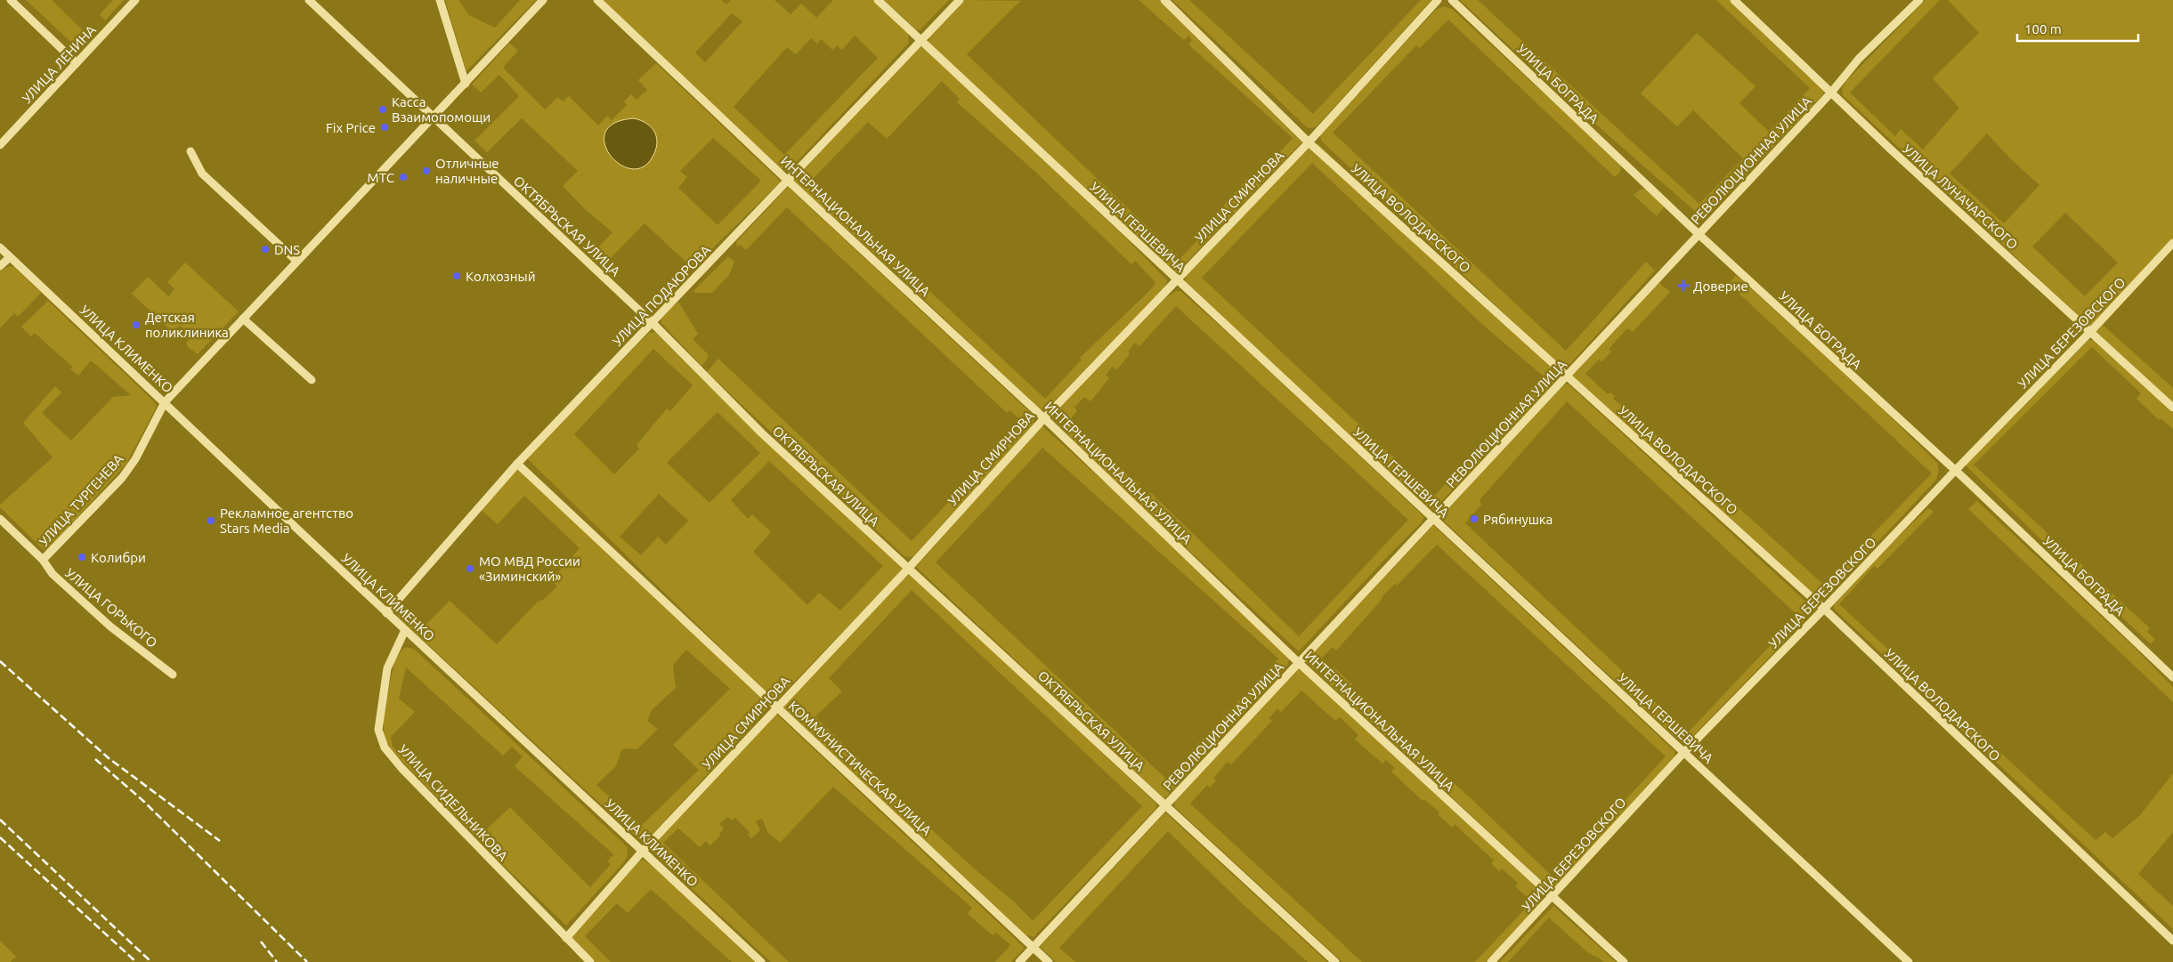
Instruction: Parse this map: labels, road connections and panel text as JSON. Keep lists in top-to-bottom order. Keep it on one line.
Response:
{"streets":{"street":["УЛИЦА ЛЕНИНА","УЛИЦА БОГРАДА","РЕВОЛЮЦИОННАЯ УЛИЦА","УЛИЦА СМИРНОВА","УЛИЦА ЛУНАЧАРСКОГО","УЛИЦА ВОЛОДАРСКОГО","ОКТЯБРЬСКАЯ УЛИЦА","ИНТЕРНАЦИОНАЛЬНАЯ УЛИЦА","УЛИЦА ГЕРШЕВИЧА","УЛИЦА ПОДАЮРОВА","УЛИЦА БЕРЕЗОВСКОГО","УЛИЦА КЛИМЕНКО","УЛИЦА ТУРГЕНЕВА","УЛИЦА ГОРЬКОГО","КОММУНИСТИЧЕСКАЯ УЛИЦА","УЛИЦА СИДЕЛЬНИКОВА"]},"crossings":[["УЛИЦА БОГРАДА","РЕВОЛЮЦИОННАЯ УЛИЦА"],["УЛИЦА БОГРАДА","УЛИЦА БЕРЕЗОВСКОГО"],["РЕВОЛЮЦИОННАЯ УЛИЦА","УЛИЦА ЛУНАЧАРСКОГО"],["РЕВОЛЮЦИОННАЯ УЛИЦА","УЛИЦА ВОЛОДАРСКОГО"],["РЕВОЛЮЦИОННАЯ УЛИЦА","ОКТЯБРЬСКАЯ УЛИЦА"],["РЕВОЛЮЦИОННАЯ УЛИЦА","ИНТЕРНАЦИОНАЛЬНАЯ УЛИЦА"],["РЕВОЛЮЦИОННАЯ УЛИЦА","УЛИЦА ГЕРШЕВИЧА"],["РЕВОЛЮЦИОННАЯ УЛИЦА","КОММУНИСТИЧЕСКАЯ УЛИЦА"],["УЛИЦА СМИРНОВА","УЛИЦА ВОЛОДАРСКОГО"],["УЛИЦА СМИРНОВА","ОКТЯБРЬСКАЯ УЛИЦА"],["УЛИЦА СМИРНОВА","ИНТЕРНАЦИОНАЛЬНАЯ УЛИЦА"],["УЛИЦА СМИРНОВА","УЛИЦА ГЕРШЕВИЧА"],["УЛИЦА СМИРНОВА","УЛИЦА КЛИМЕНКО"],["УЛИЦА СМИРНОВА","КОММУНИСТИЧЕСКАЯ УЛИЦА"],["УЛИЦА СМИРНОВА","УЛИЦА СИДЕЛЬНИКОВА"],["УЛИЦА ЛУНАЧАРСКОГО","УЛИЦА БЕРЕЗОВСКОГО"],["УЛИЦА ВОЛОДАРСКОГО","УЛИЦА БЕРЕЗОВСКОГО"],["ОКТЯБРЬСКАЯ УЛИЦА","УЛИЦА ПОДАЮРОВА"],["ОКТЯБРЬСКАЯ УЛИЦА","УЛИЦА ТУРГЕНЕВА"],["ИНТЕРНАЦИОНАЛЬНАЯ УЛИЦА","УЛИЦА ПОДАЮРОВА"],["ИНТЕРНАЦИОНАЛЬНАЯ УЛИЦА","УЛИЦА БЕРЕЗОВСКОГО"],["УЛИЦА ГЕРШЕВИЧА","УЛИЦА ПОДАЮРОВА"],["УЛИЦА ГЕРШЕВИЧА","УЛИЦА БЕРЕЗОВСКОГО"],["УЛИЦА ПОДАЮРОВА","УЛИЦА КЛИМЕНКО"],["УЛИЦА ПОДАЮРОВА","КОММУНИСТИЧЕСКАЯ УЛИЦА"],["УЛИЦА КЛИМЕНКО","УЛИЦА ТУРГЕНЕВА"],["УЛИЦА КЛИМЕНКО","УЛИЦА СИДЕЛЬНИКОВА"],["УЛИЦА ТУРГЕНЕВА","УЛИЦА ГОРЬКОГО"]],"places":{"other":["Касса Взаимопомощи","Fix Price","Отличные наличные","МТС","DNS","Колхозный","Детская поликлиника","Рябинушка","Рекламное агентство Stars Media","Колибри","МО МВД России «Зиминский»"],"health":["Доверие"]},"scale_bar":"100 m"}
